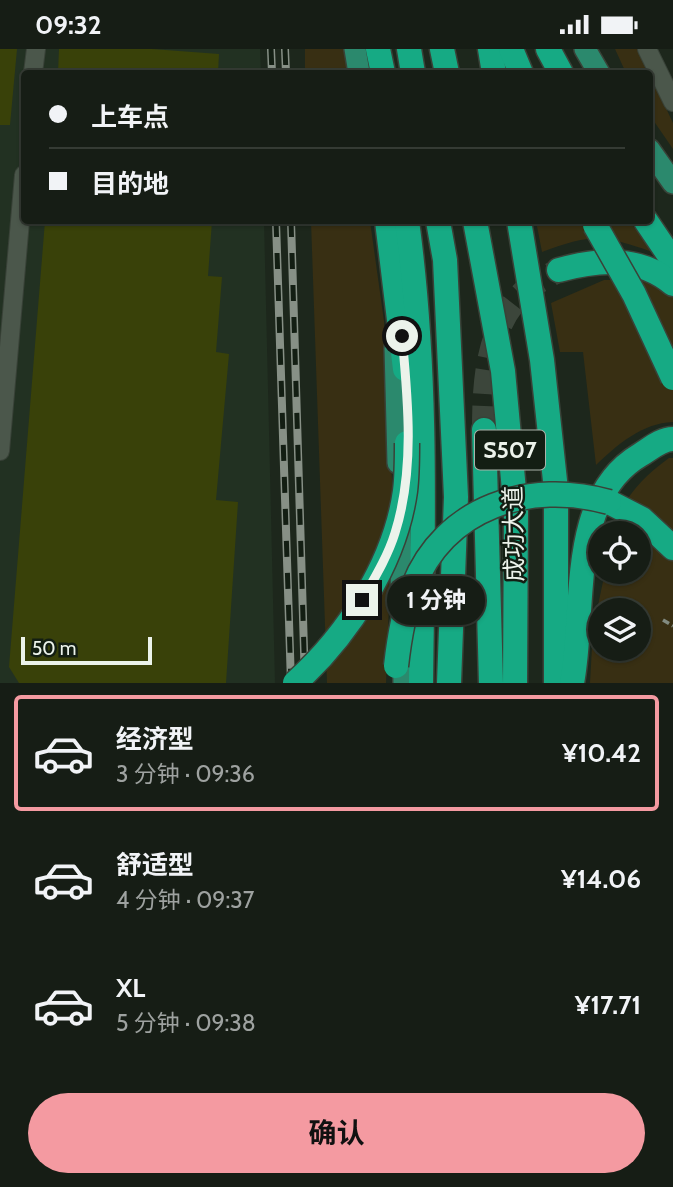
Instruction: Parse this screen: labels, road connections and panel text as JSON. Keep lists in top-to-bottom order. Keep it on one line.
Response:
{"streets":{"highway":["S507","成功大道"]},"scale_bar":"50 m","page":{"status":"09:32","banner":["上车点","目的地"],"bubble":"1 分钟","scale":"50 m","list":[{"name":"经济型","note":"3 分钟 · 09:36","value":"¥10.42"},{"name":"舒适型","note":"4 分钟 · 09:37","value":"¥14.06"},{"name":"XL","note":"5 分钟 · 09:38","value":"¥17.71"}],"buttons":"确认"}}
